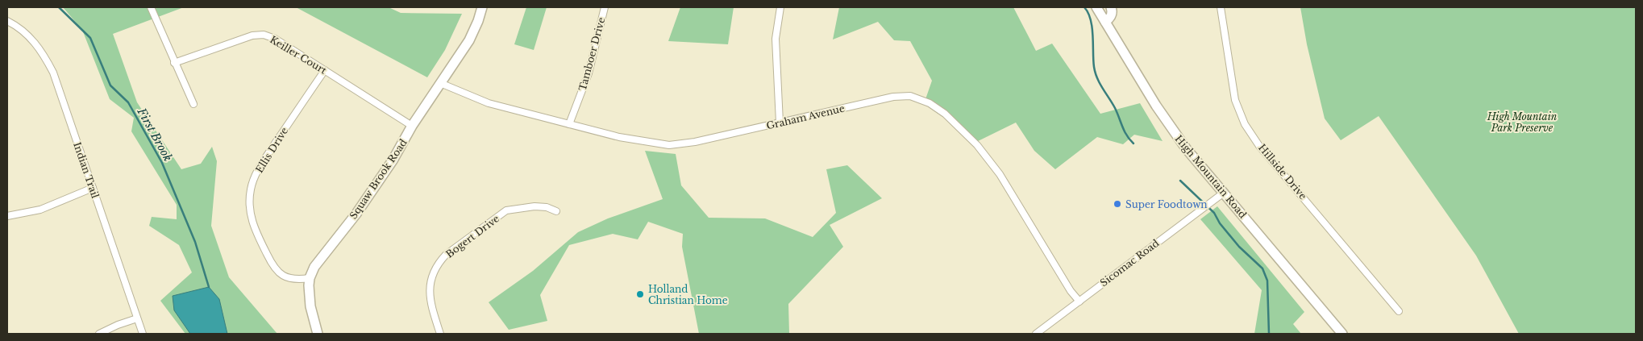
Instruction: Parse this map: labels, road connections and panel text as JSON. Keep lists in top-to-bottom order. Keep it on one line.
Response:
{"streets":{"main road":["High Mountain Road","Squaw Brook Road"],"street":["Tamboer Drive","Keiller Court","Graham Avenue","Ellis Drive","Indian Trail","Hillside Drive","Bogert Drive","Sicomac Road"]},"crossings":[["Tamboer Drive","Graham Avenue"],["Keiller Court","Ellis Drive"],["Keiller Court","Squaw Brook Road"],["Graham Avenue","Squaw Brook Road"],["Graham Avenue","Sicomac Road"],["Ellis Drive","Squaw Brook Road"],["High Mountain Road","Sicomac Road"]],"water":["First Brook"],"parks":["High Mountain Park Preserve"],"places":["Super Foodtown","Holland Christian Home"]}
